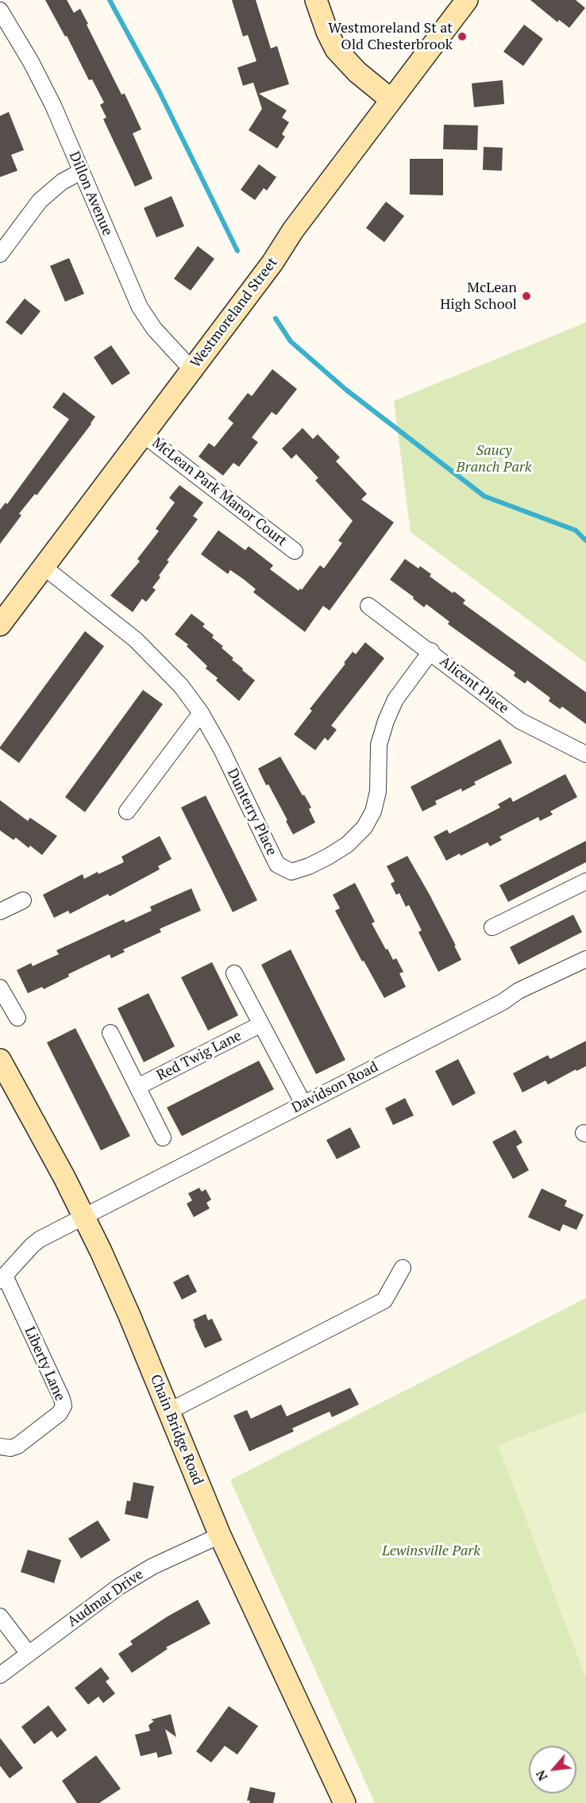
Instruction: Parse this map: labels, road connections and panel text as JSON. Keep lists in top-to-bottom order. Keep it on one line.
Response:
{"streets":{"main road":["Westmoreland Street","Chain Bridge Road"],"street":["Dillon Avenue","McLean Park Manor Court","Alicent Place","Dunterry Place","Red Twig Lane","Davidson Road","Liberty Lane","Audmar Drive"]},"crossings":[["Dillon Avenue","Westmoreland Street"],["Westmoreland Street","McLean Park Manor Court"],["Westmoreland Street","Dunterry Place"],["Alicent Place","Dunterry Place"],["Davidson Road","Liberty Lane"],["Davidson Road","Chain Bridge Road"],["Liberty Lane","Chain Bridge Road"],["Chain Bridge Road","Audmar Drive"]],"parks":["Saucy Branch Park","Lewinsville Park"],"places":["Westmoreland St at Old Chesterbrook","McLean High School"],"north":"bottom left"}
